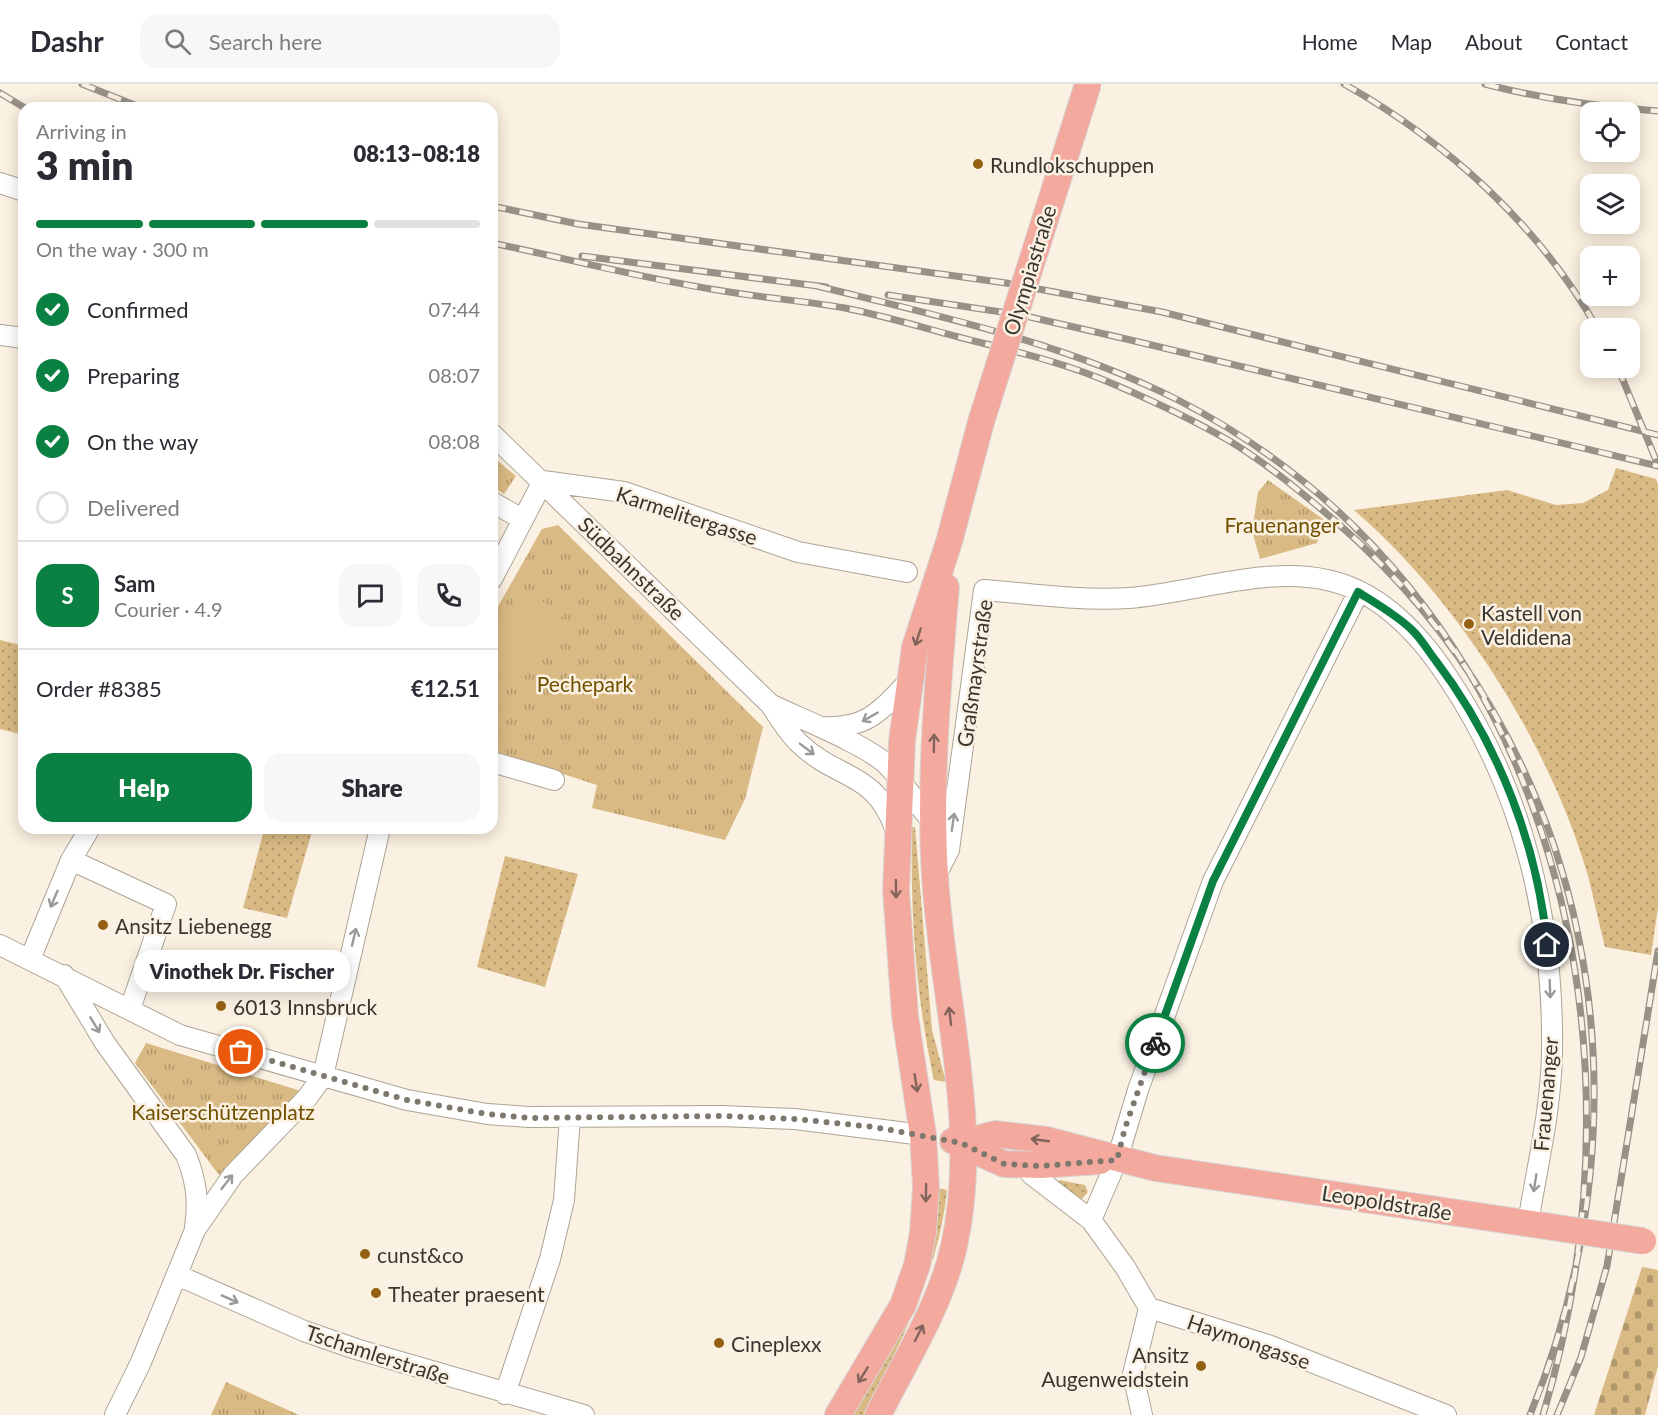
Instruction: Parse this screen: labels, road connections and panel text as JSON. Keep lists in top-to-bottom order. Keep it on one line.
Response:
{"streets":{"main road":["Olympiastraße","Graßmayrstraße","Leopoldstraße"],"street":["Karmelitergasse","Südbahnstraße","Frauenanger","Haymongasse","Tschamlerstraße"]},"crossings":[["Olympiastraße","Graßmayrstraße"],["Karmelitergasse","Südbahnstraße"],["Graßmayrstraße","Frauenanger"],["Graßmayrstraße","Leopoldstraße"],["Frauenanger","Leopoldstraße"]],"one_way":["Frauenanger","Tschamlerstraße"],"parks":["Frauenanger","Pechepark","Kaiserschützenplatz"],"places":["Rundlokschuppen","Kastell von Veldidena","Ansitz Liebenegg","6013 Innsbruck","Vinothek Dr. Fischer","cunst&co","Theater praesent","Cineplexx","Ansitz Augenweidstein"],"page":{"header":"Dashr","search":"Search here","nav":["Home","Map","About","Contact"],"map_buttons":["+","−"],"heading":["3 min","Arriving in","08:13–08:18"],"panel":["Sam","Courier · 4.9","Order #8385","€12.51"],"bar":"On the way · 300 m","list":[["Confirmed","07:44"],["Preparing","08:07"],["On the way","08:08"],"Delivered"],"round":"S","buttons":["Help","Share"],"bubble":"Vinothek Dr. Fischer"}}
